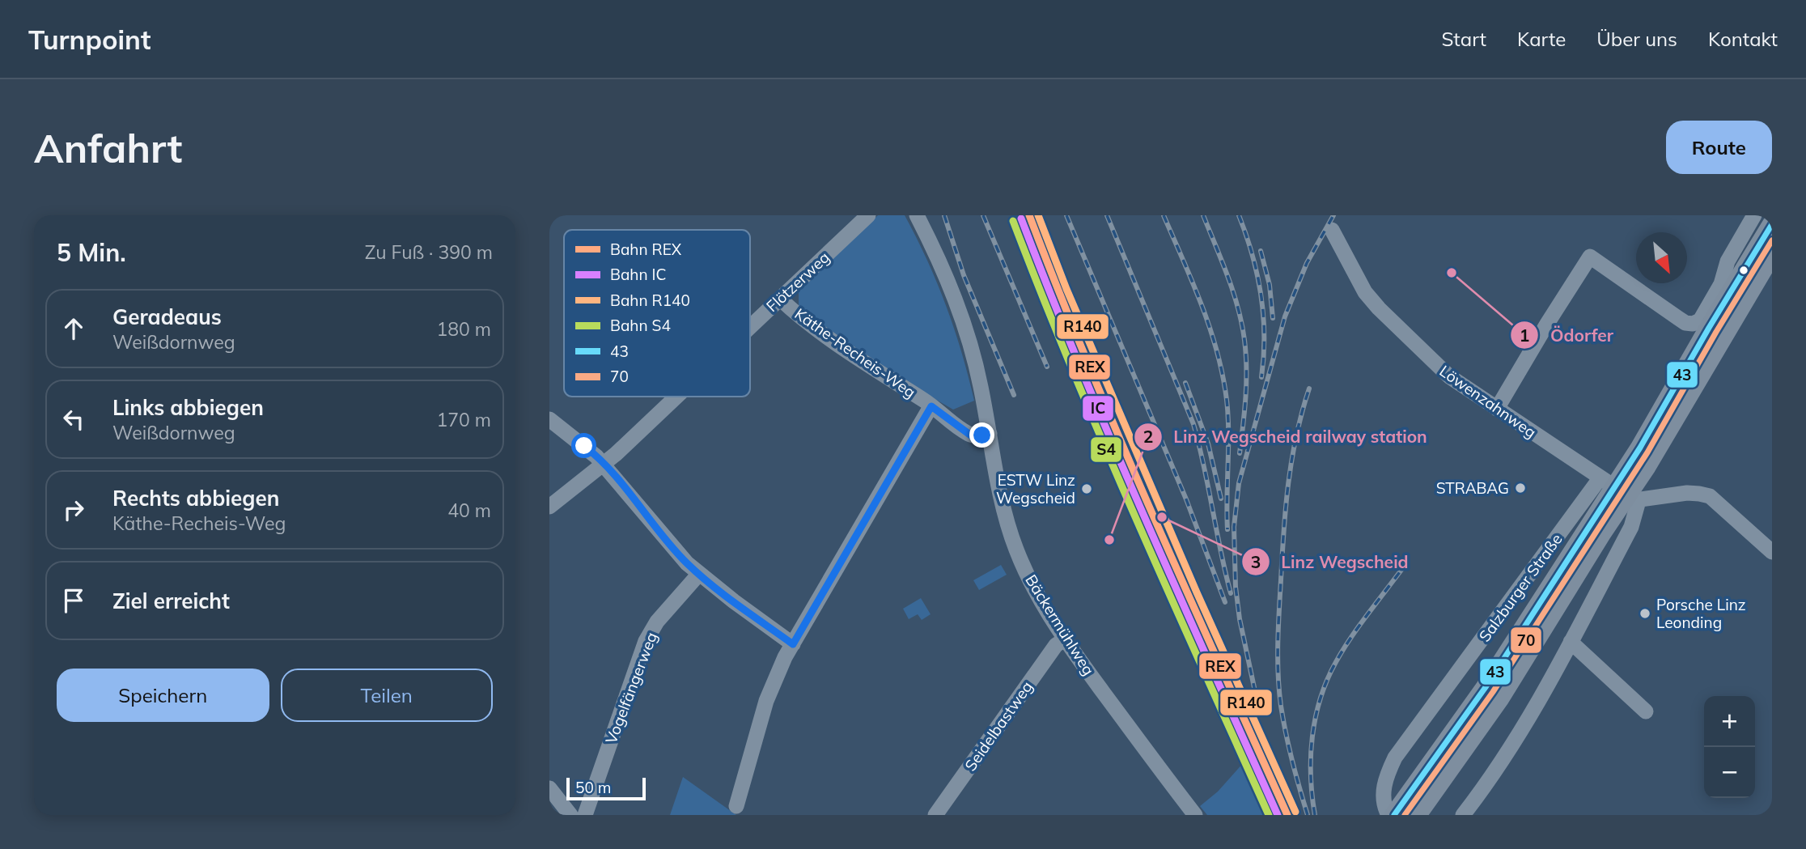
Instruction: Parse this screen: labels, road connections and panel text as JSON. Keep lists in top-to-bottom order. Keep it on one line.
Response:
{"streets":{"main road":["Salzburger Straße"],"street":["Flötzerweg","Käthe-Recheis-Weg","Löwenzahnweg","Bäckermühlweg","Vogelfängerweg","Seidelbastweg"]},"crossings":[["Flötzerweg","Käthe-Recheis-Weg"],["Käthe-Recheis-Weg","Bäckermühlweg"],["Löwenzahnweg","Salzburger Straße"],["Bäckermühlweg","Seidelbastweg"]],"places":["Ödorfer","STRABAG","ESTW Linz Wegscheid","Linz Wegscheid","Linz Wegscheid railway station","Porsche Linz Leonding"],"lines":["rail line REX","rail line R140","rail line IC","rail line S4","transit line 43","transit line 70"],"legend":["Bahn REX","Bahn IC","Bahn R140","Bahn S4","43","70"],"scale_bar":"50 m","north":"bottom right","page":{"header":"Turnpoint","nav":["Start","Karte","Über uns","Kontakt"],"buttons":["Route",["Speichern","Teilen"]],"title":"Anfahrt","heading":["5 Min.","Zu Fuß · 390 m"],"list":[["Geradeaus","Weißdornweg","180 m"],["Links abbiegen","Weißdornweg","170 m"],["Rechts abbiegen","Käthe-Recheis-Weg","40 m"],"Ziel erreicht"],"map_buttons":["+","−"],"scale":"50 m"}}
